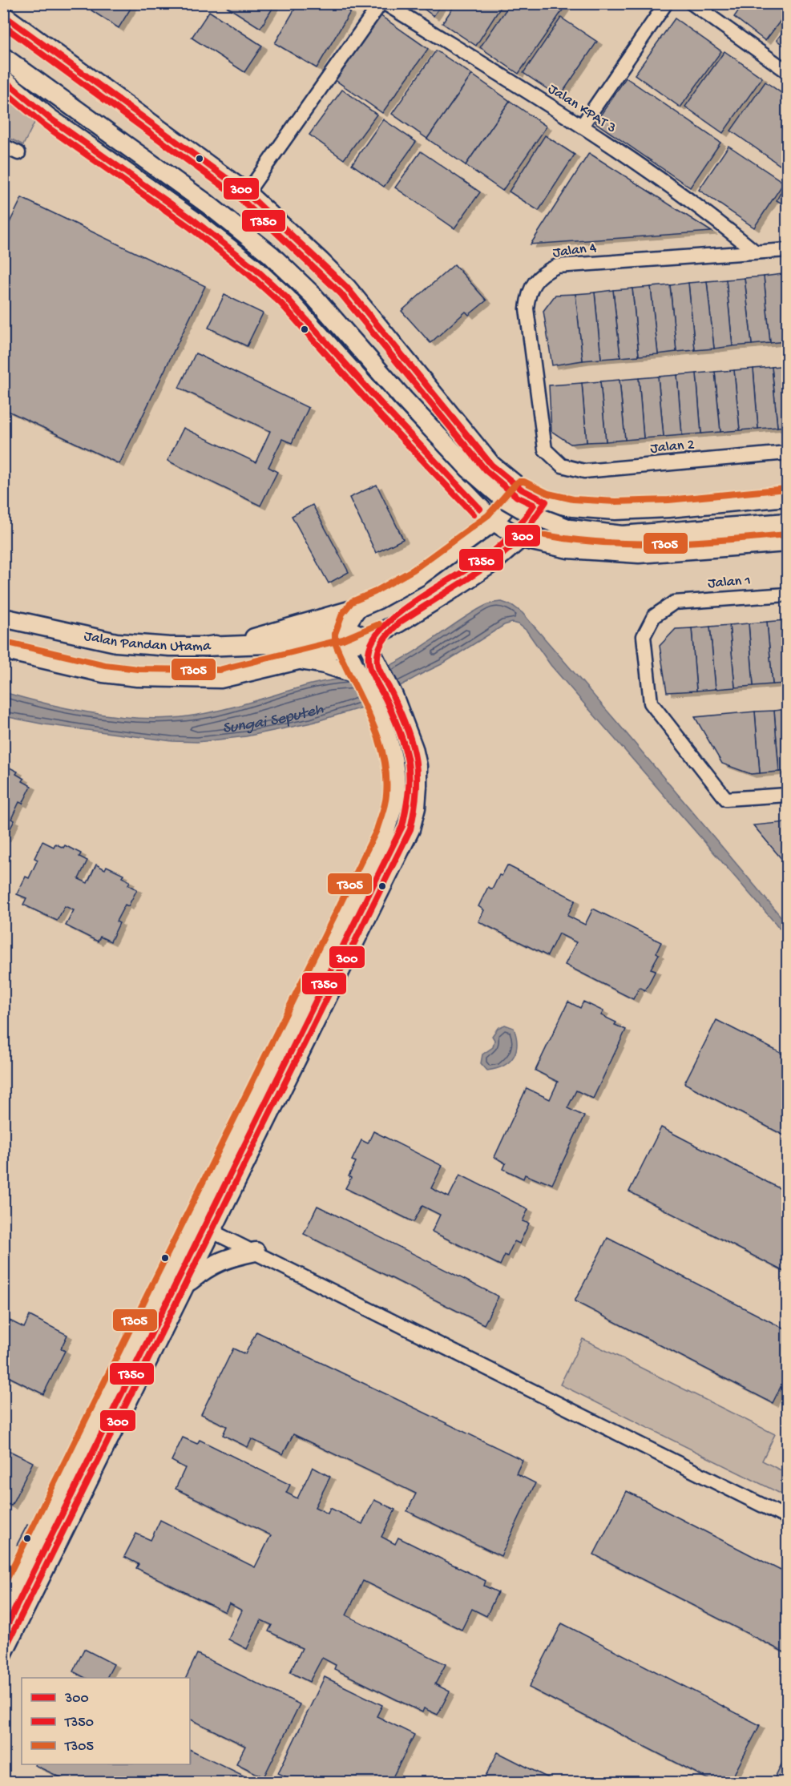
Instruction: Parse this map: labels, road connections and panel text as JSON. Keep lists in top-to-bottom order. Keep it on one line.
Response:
{"streets":{"main road":["Jalan Pandan Utama"],"street":["Jalan KPAT 3","Jalan 4","Jalan 2","Jalan 1"]},"crossings":[["Jalan KPAT 3","Jalan 4"],["Jalan 4","Jalan 2"]],"water":["Sungai Seputeh"],"lines":["transit line 300","transit line T350","transit line T305"],"legend":["300","T350","T305"]}
